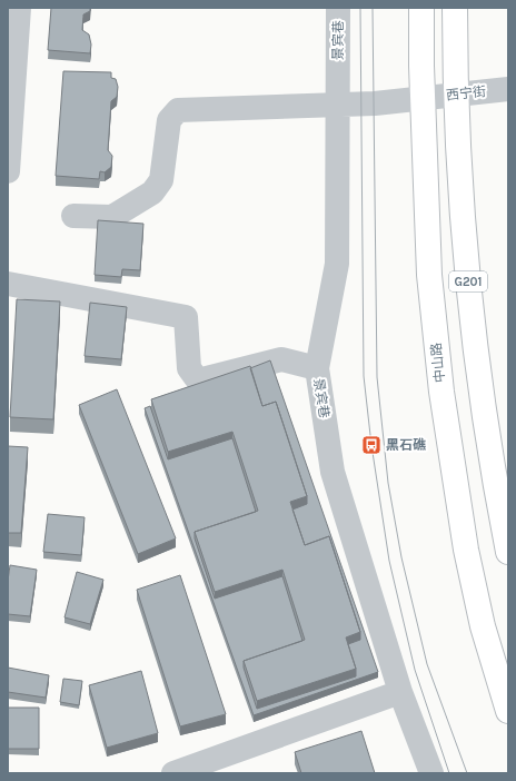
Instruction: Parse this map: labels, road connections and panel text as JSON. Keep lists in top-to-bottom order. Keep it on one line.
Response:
{"streets":{"highway":["G201","中山路"],"street":["景宾巷","西宁街"]},"crossings":[["景宾巷","西宁街"],["西宁街","G201"],["西宁街","中山路"]],"places":{"bus stop":["黑石礁"]}}
